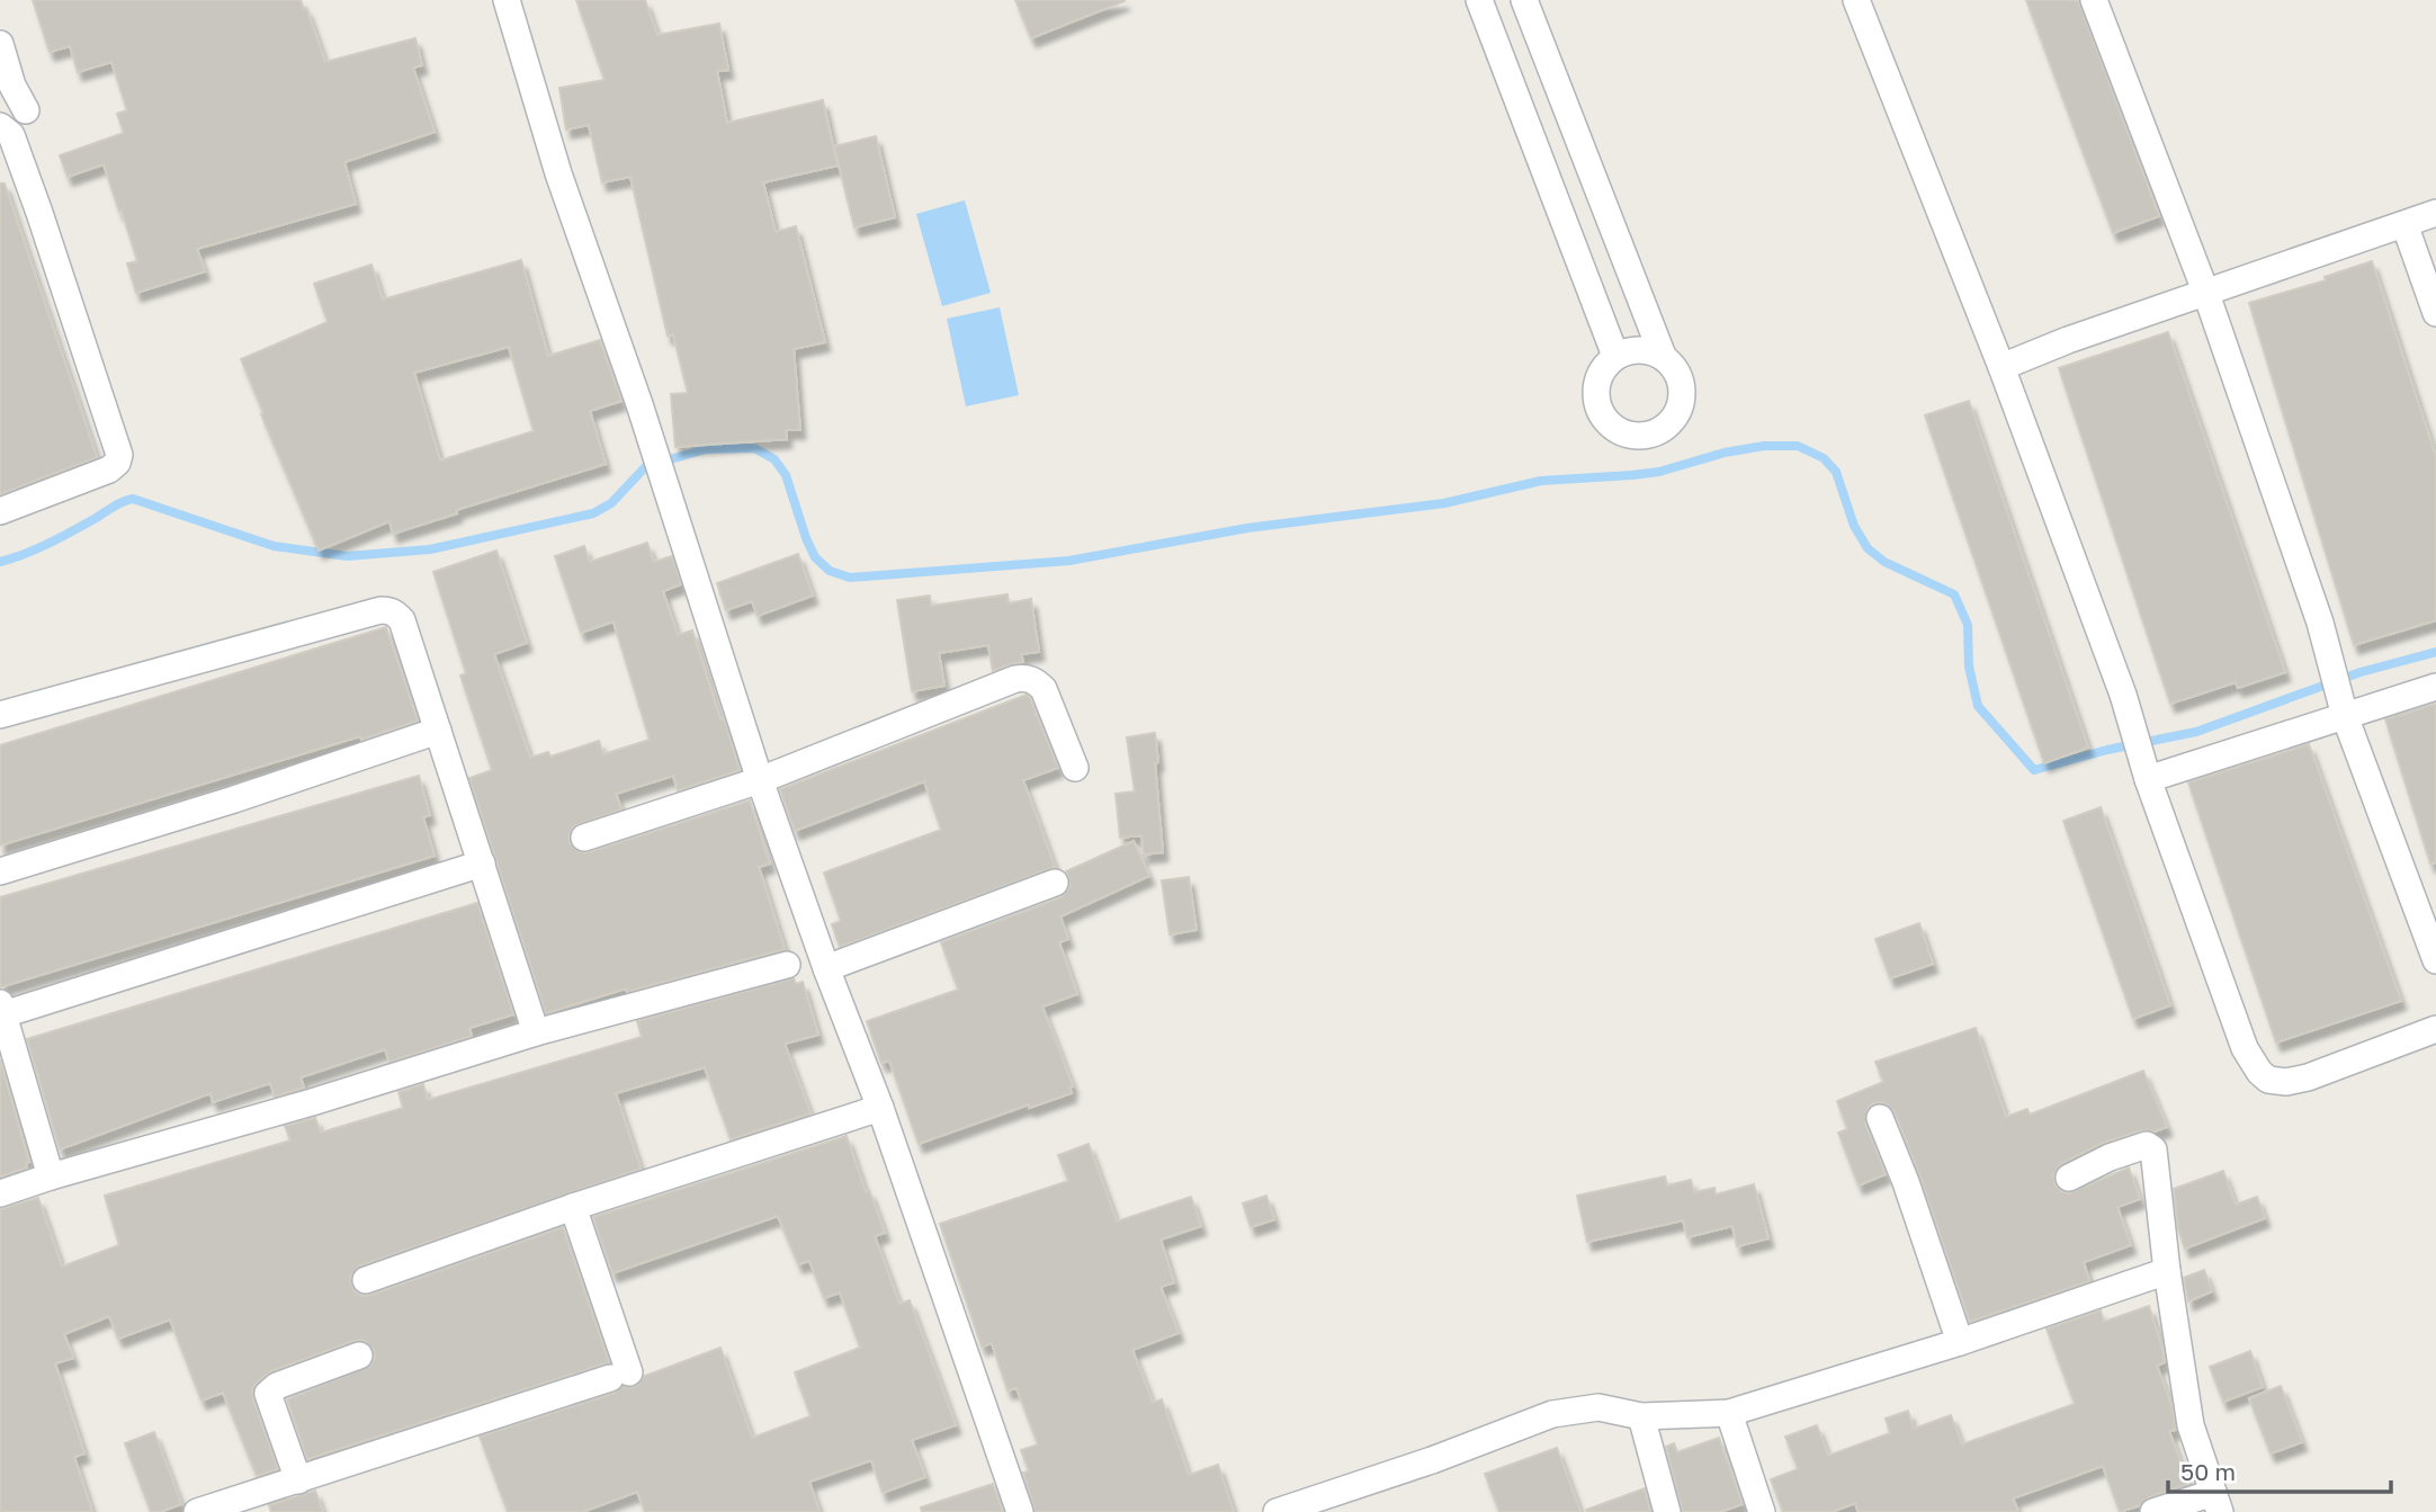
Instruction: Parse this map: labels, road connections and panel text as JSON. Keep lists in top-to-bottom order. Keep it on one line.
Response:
{"scale_bar":"50 m"}
